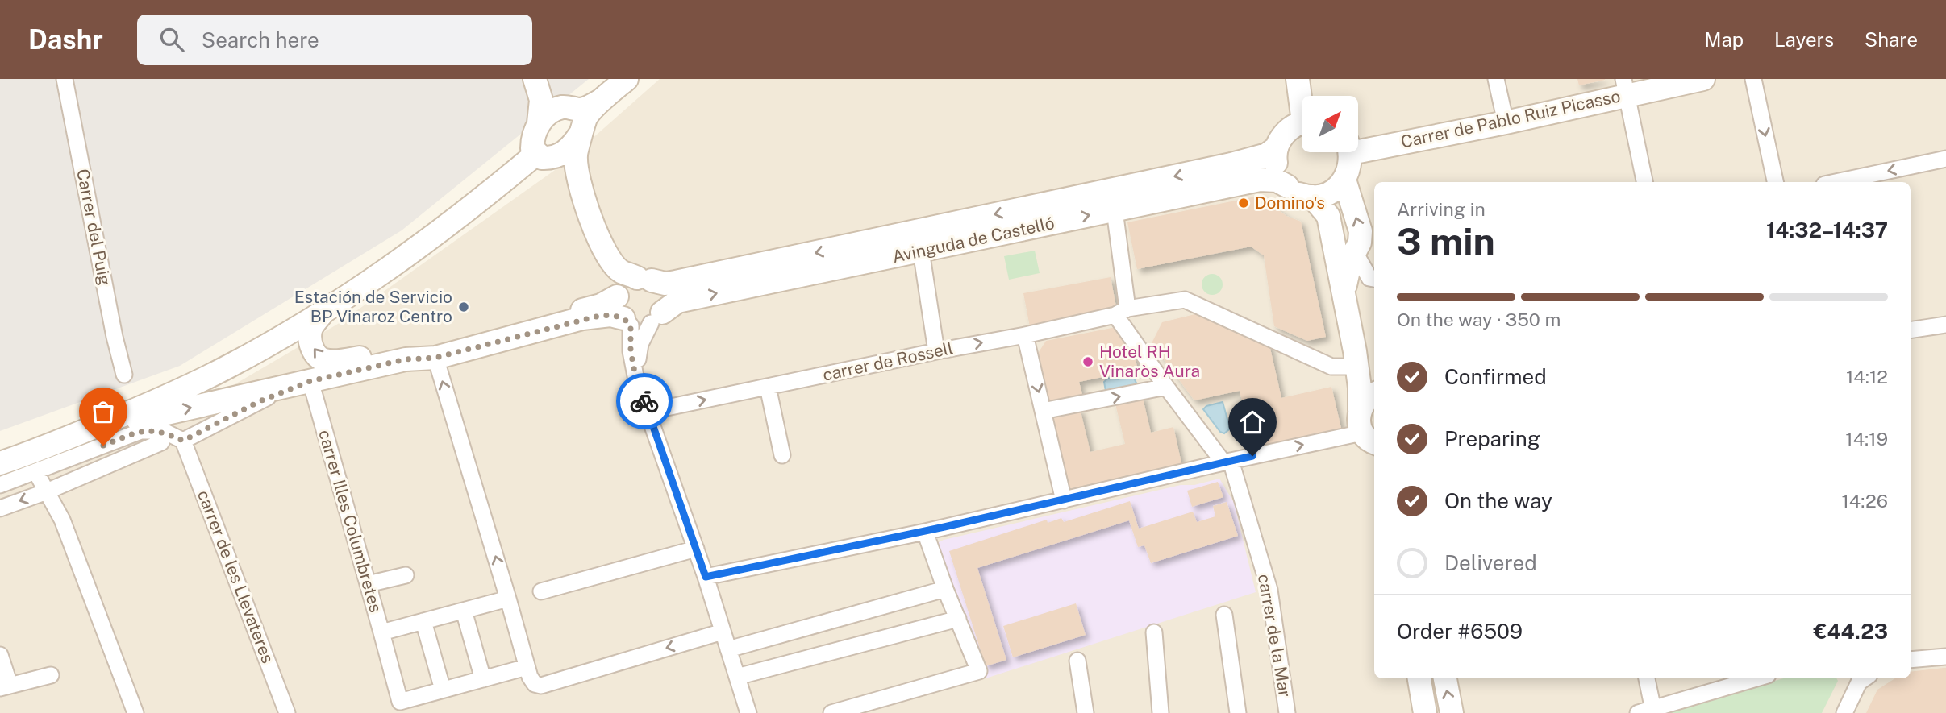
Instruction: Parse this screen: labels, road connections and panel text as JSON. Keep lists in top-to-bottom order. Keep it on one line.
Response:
{"streets":{"street":["Carrer de Pablo Ruiz Picasso","Carrer del Puig","Avinguda de Castelló","carrer de Rossell","carrer Illes Columbretes","carrer de les Llevateres","carrer de la Mar"]},"crossings":[["Avinguda de Castelló","carrer de la Mar"],["carrer de Rossell","carrer de la Mar"]],"places":["Domino's","Estación de Servicio BP Vinaroz Centro","Hotel RH Vinaròs Aura"],"north":"top right","page":{"header":"Dashr","search":"Search here","nav":["Map","Layers","Share"],"heading":["3 min","Arriving in","14:32–14:37"],"panel":["Order #6509","€44.23"],"bar":"On the way · 350 m","list":[["Confirmed","14:12"],["Preparing","14:19"],["On the way","14:26"],"Delivered"]}}
